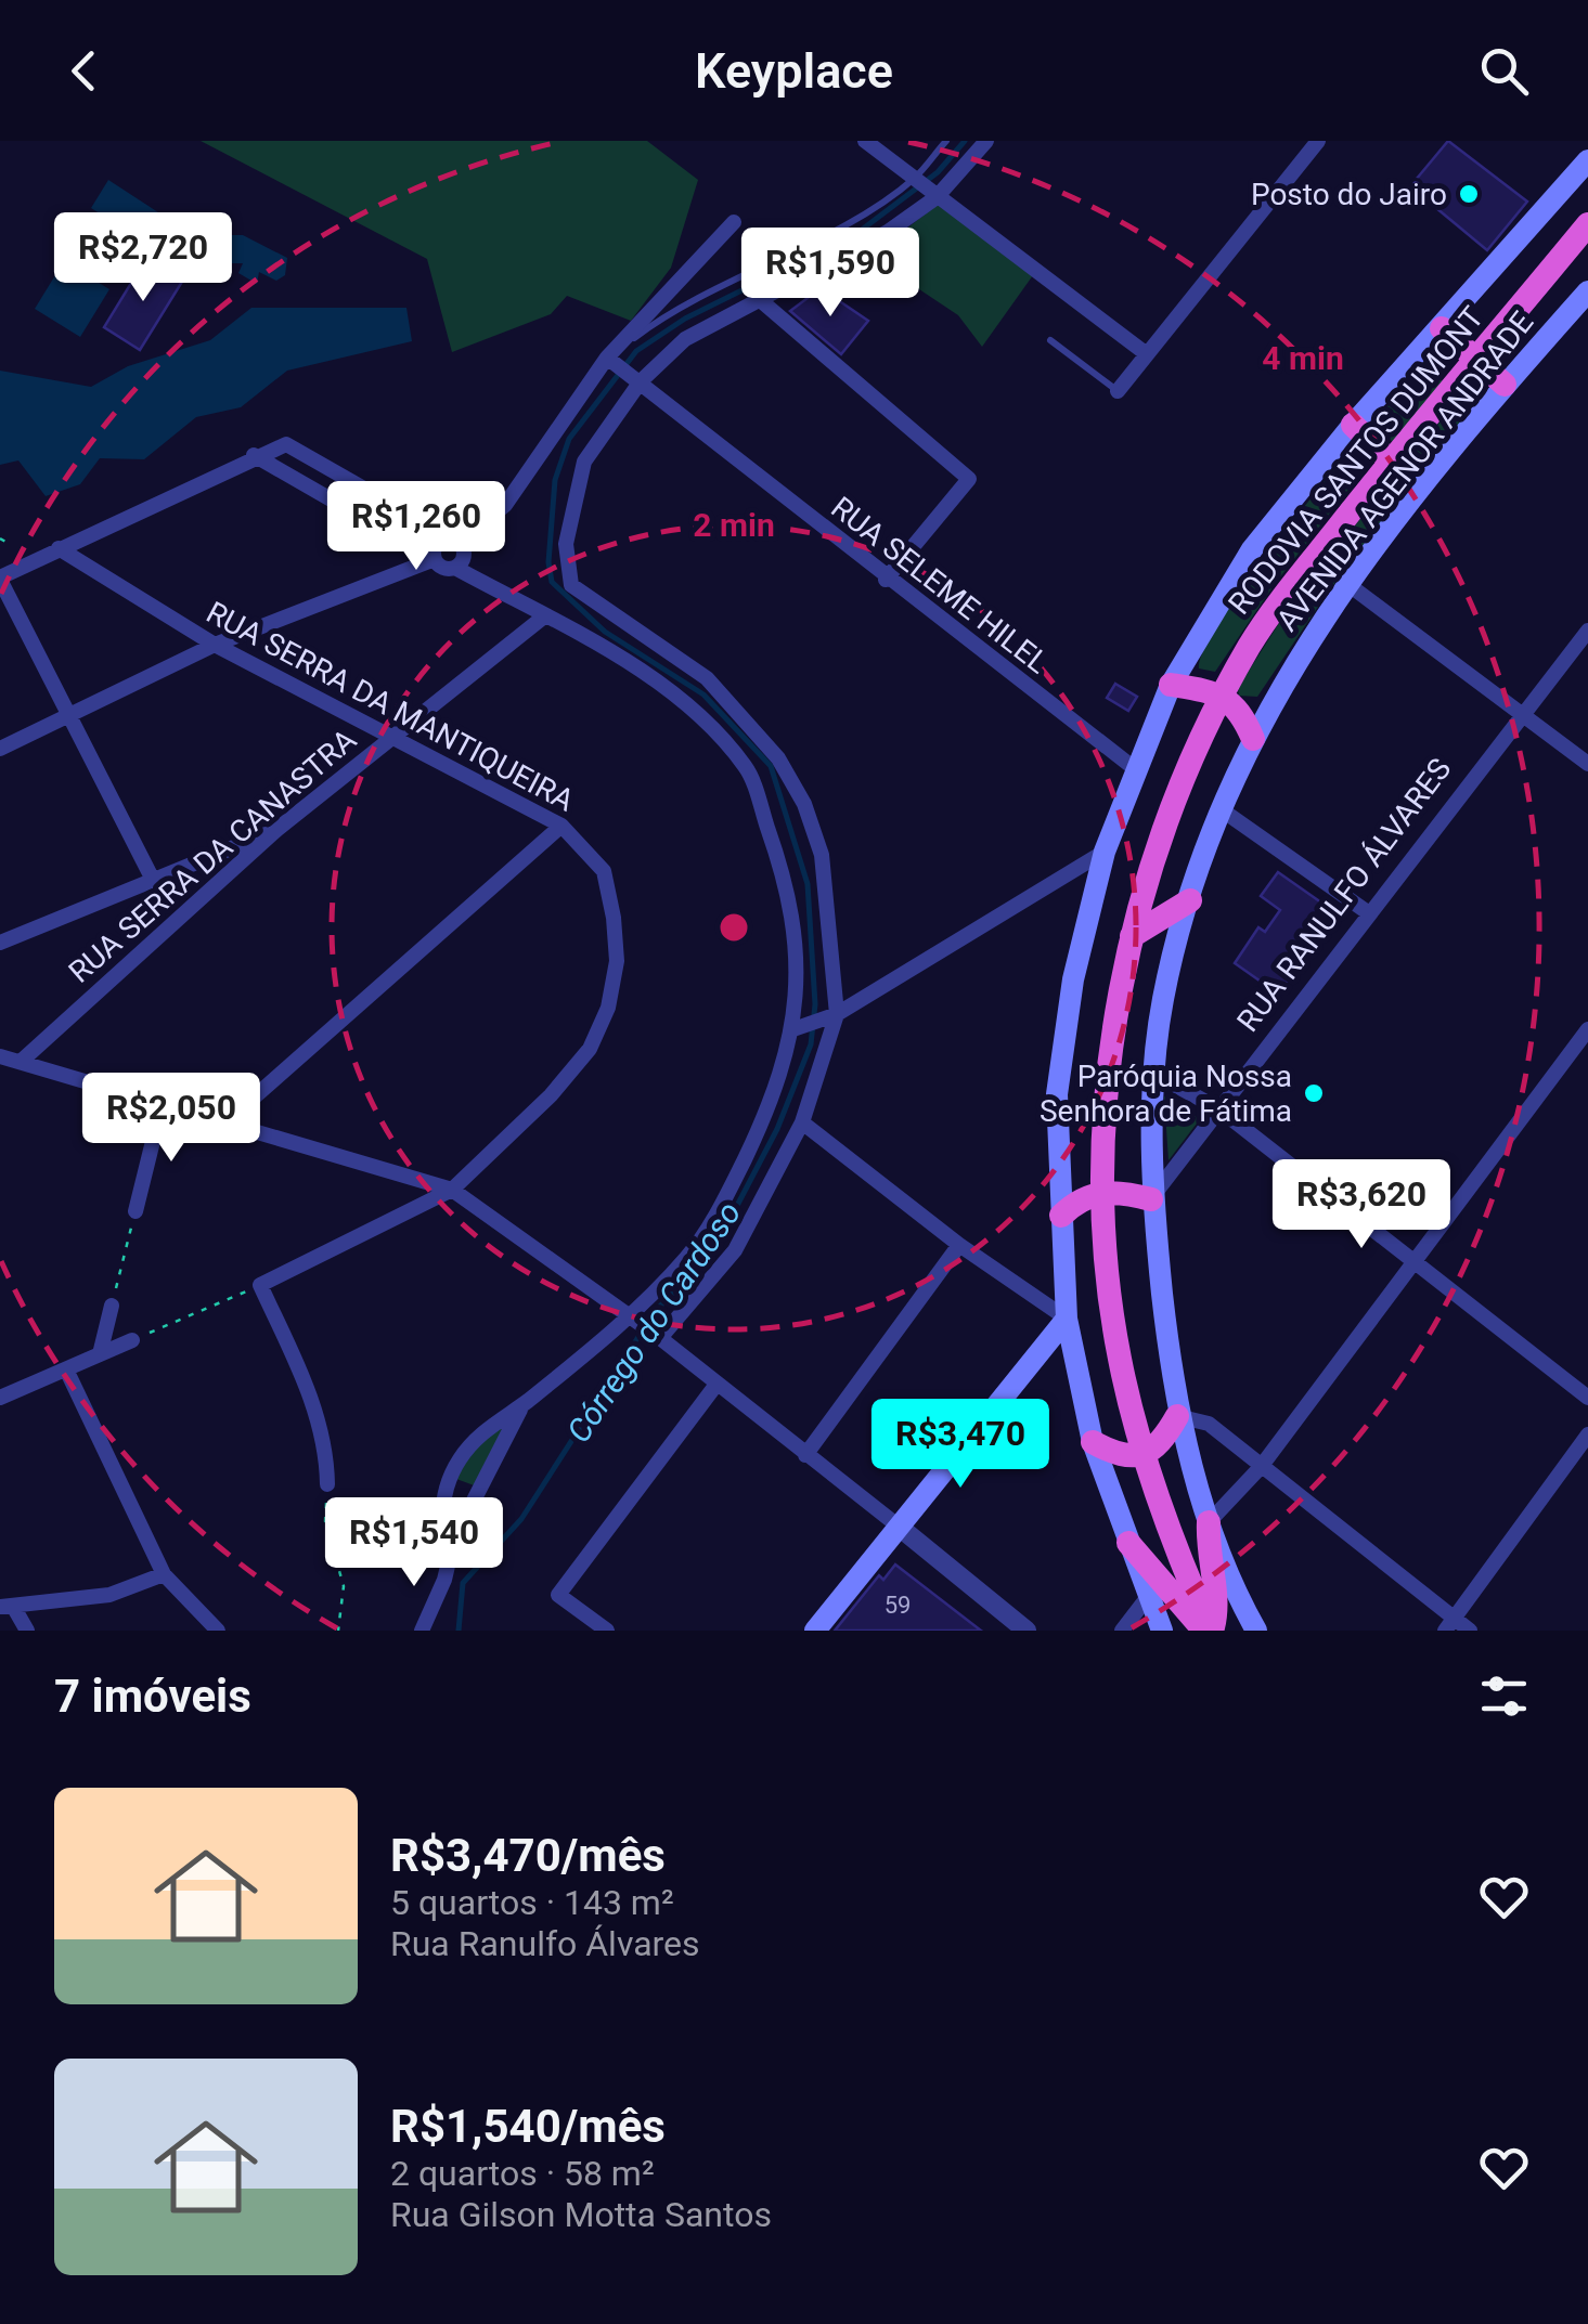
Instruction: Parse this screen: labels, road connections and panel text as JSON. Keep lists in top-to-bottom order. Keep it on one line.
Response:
{"streets":{"highway":["RODOVIA SANTOS DUMONT"],"main road":["AVENIDA AGENOR ANDRADE"],"street":["RUA SELEME HILEL","RUA SERRA DA MANTIQUEIRA","RUA SERRA DA CANASTRA","RUA RANULFO ÁLVARES"]},"crossings":[["AVENIDA AGENOR ANDRADE","RUA SELEME HILEL"],["AVENIDA AGENOR ANDRADE","RUA RANULFO ÁLVARES"],["RUA SERRA DA MANTIQUEIRA","RUA SERRA DA CANASTRA"]],"water":["Córrego do Cardoso"],"places":["Posto do Jairo","Paróquia Nossa Senhora de Fátima"],"house_numbers":["59"],"page":{"header":"Keyplace","price":["R$2,720","R$1,590","R$1,260","R$2,050","R$3,620","R$3,470","R$1,540"],"heading":"7 imóveis","list":[{"name":"R$3,470/mês","note":"5 quartos · 143 m² · Rua Ranulfo Álvares"},{"name":"R$1,540/mês","note":"2 quartos · 58 m² · Rua Gilson Motta Santos"}]},"rings":["4 min","2 min"]}
